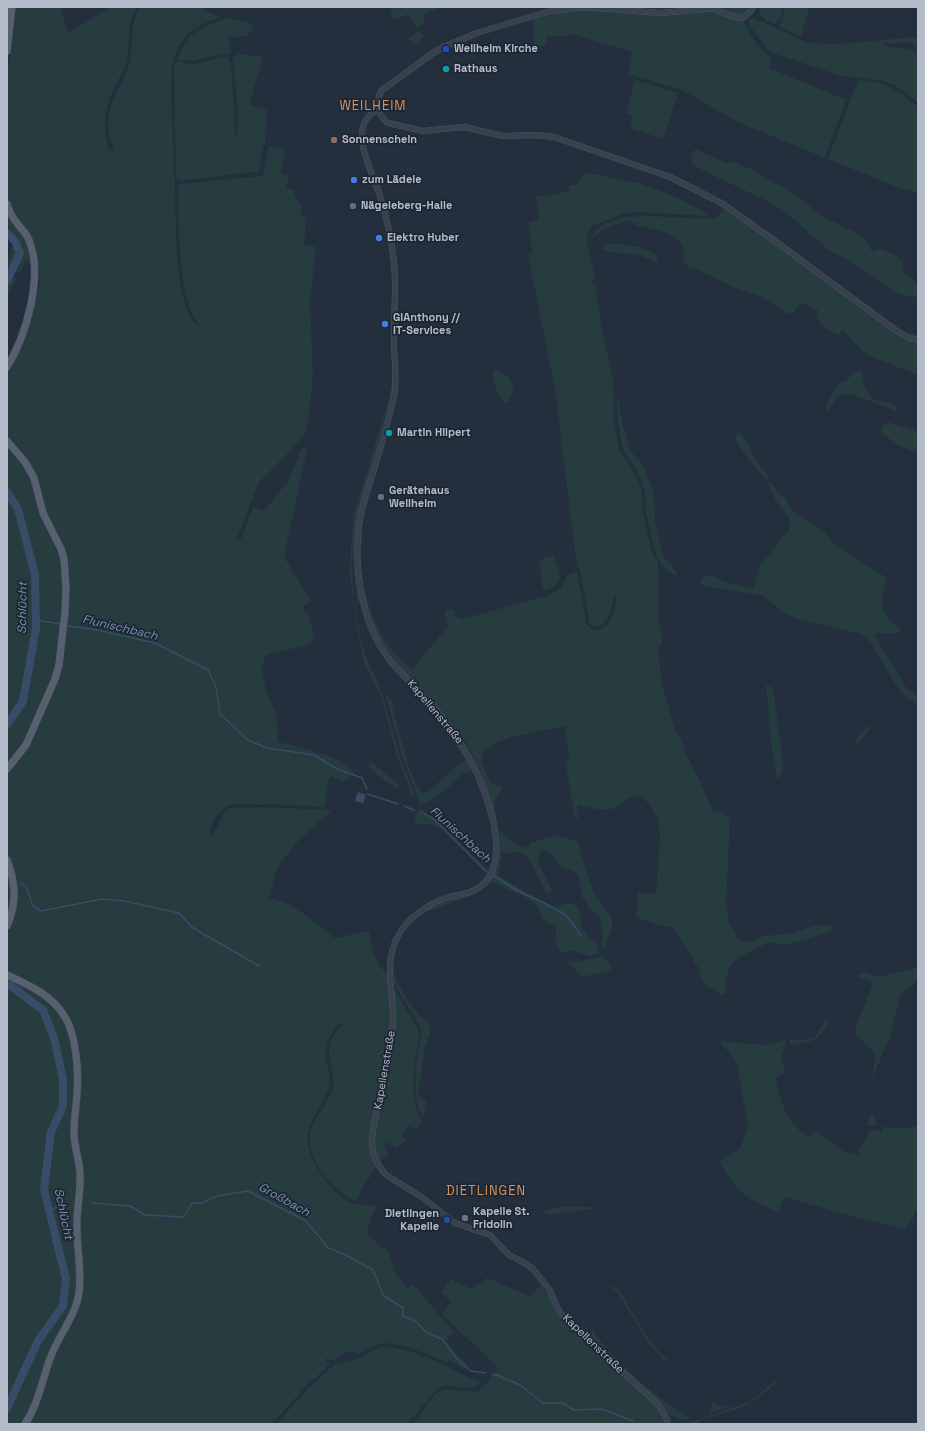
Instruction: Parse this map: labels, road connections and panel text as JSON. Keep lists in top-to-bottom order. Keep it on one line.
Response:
{"streets":{"street":["Kapellenstraße"]},"districts":["WEILHEIM","DIETLINGEN"],"water":["Schlücht","Flunischbach","Großbach"],"places":["Weilheim Kirche","Rathaus","Sonnenschein","zum Lädele","Nägeleberg-Halle","Elektro Huber","GiAnthony // IT-Services","Martin Hilpert","Gerätehaus Weilheim","Kapelle St. Fridolin","Dietlingen Kapelle"]}
